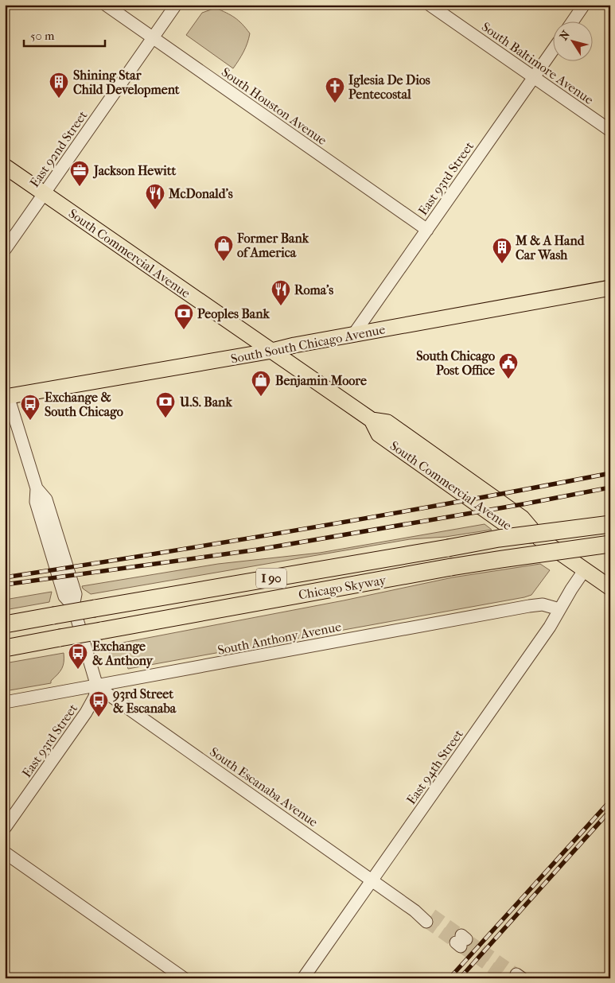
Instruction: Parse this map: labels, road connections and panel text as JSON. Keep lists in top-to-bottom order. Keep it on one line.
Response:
{"streets":{"highway":["I 90","Chicago Skyway"],"main road":["South Commercial Avenue","South South Chicago Avenue"],"street":["South Baltimore Avenue","South Houston Avenue","East 92nd Street","East 93rd Street","South Anthony Avenue","East 94th Street","South Escanaba Avenue"]},"crossings":[["South Baltimore Avenue","East 93rd Street"],["South Houston Avenue","East 92nd Street"],["South Houston Avenue","East 93rd Street"],["East 92nd Street","South Commercial Avenue"],["East 93rd Street","South South Chicago Avenue"],["East 93rd Street","South Anthony Avenue"],["East 93rd Street","South Escanaba Avenue"],["South Commercial Avenue","South South Chicago Avenue"],["South Commercial Avenue","East 94th Street"],["South Anthony Avenue","East 94th Street"],["South Anthony Avenue","South Escanaba Avenue"],["East 94th Street","South Escanaba Avenue"]],"places":{"building":["Shining Star Child Development","M & A Hand Car Wash"],"church":["Iglesia De Dios Pentecostal"],"office":["Jackson Hewitt"],"restaurant":["McDonald's","Roma's"],"shop":["Former Bank of America","Benjamin Moore"],"bank":["Peoples Bank","U.S. Bank"],"public building":["South Chicago Post Office"],"bus stop":["Exchange & South Chicago","Exchange & Anthony","93rd Street & Escanaba"]},"scale_bar":"50 m","north":"top left"}
